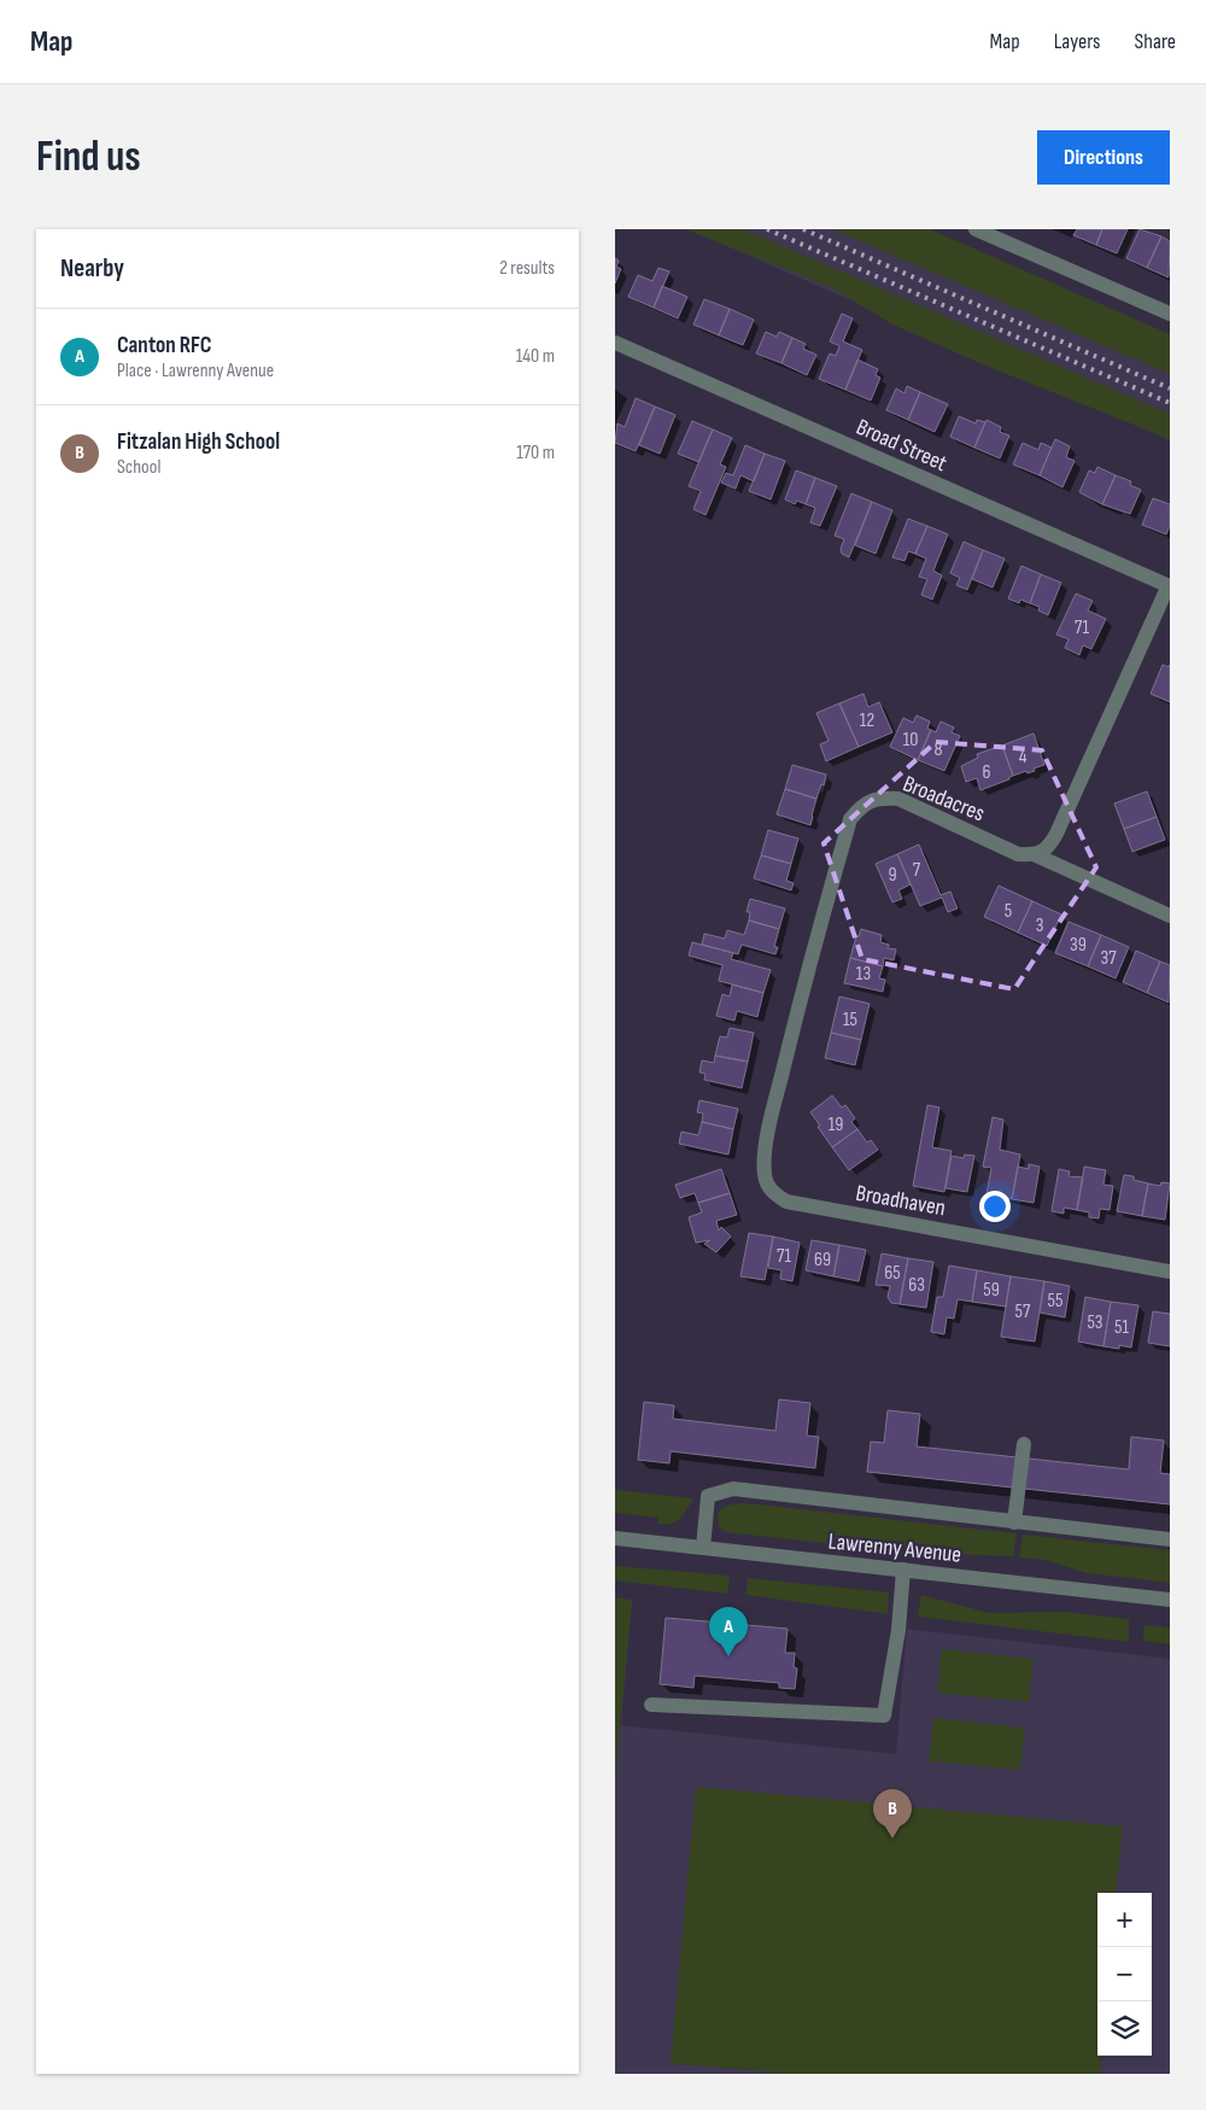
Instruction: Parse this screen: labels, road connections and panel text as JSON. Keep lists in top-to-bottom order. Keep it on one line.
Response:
{"streets":{"street":["Broad Street","Broadacres","Broadhaven","Lawrenny Avenue"]},"crossings":[["Broadacres","Broadhaven"]],"house_numbers":["71","12","10","8","4","6","7","9","5","3","39","37","13","15","19","71","69","65","63","59","55","57","53","51"],"page":{"header":"Map","nav":["Map","Layers","Share"],"buttons":"Directions","title":"Find us","heading":["Nearby","2 results"],"list":[{"mark":"A","name":"Canton RFC","note":"Place · Lawrenny Avenue","value":"140 m"},{"mark":"B","name":"Fitzalan High School","note":"School","value":"170 m"}],"pins":["A","B"],"map_buttons":["+","−"]}}
